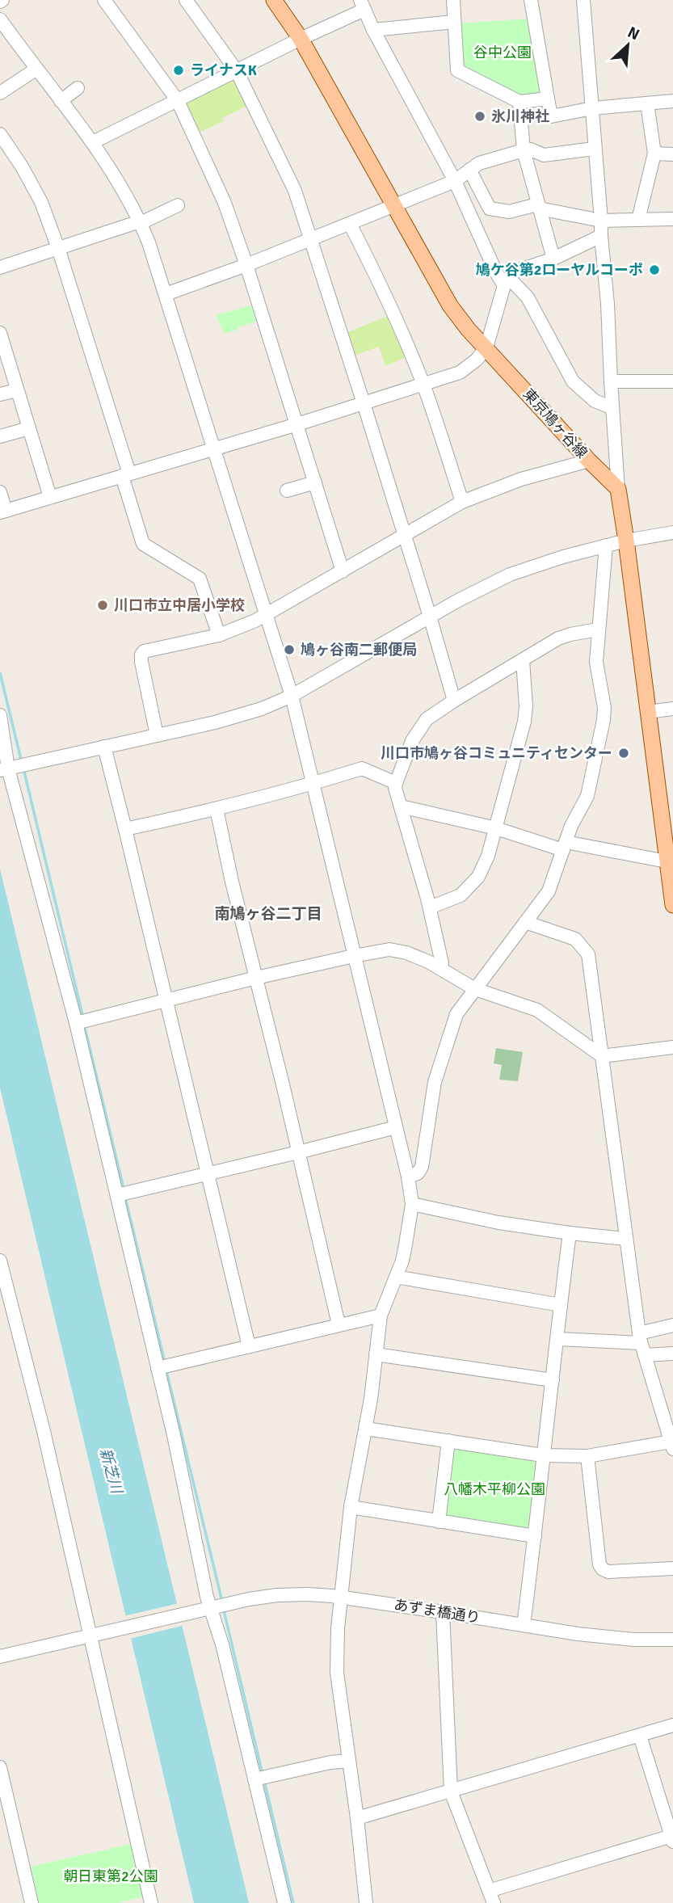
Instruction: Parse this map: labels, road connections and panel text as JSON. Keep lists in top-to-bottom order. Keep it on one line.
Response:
{"streets":{"main road":["東京鳩ヶ谷線"],"street":["あずま橋通り"]},"districts":["南鳩ヶ谷二丁目"],"water":["新芝川"],"parks":["谷中公園","八幡木平柳公園","朝日東第2公園"],"places":["ライナスK","氷川神社","鳩ケ谷第2ローヤルコーポ","川口市立中居小学校","鳩ヶ谷南二郵便局","川口市鳩ヶ谷コミュニティセンター"],"north":"top right"}
